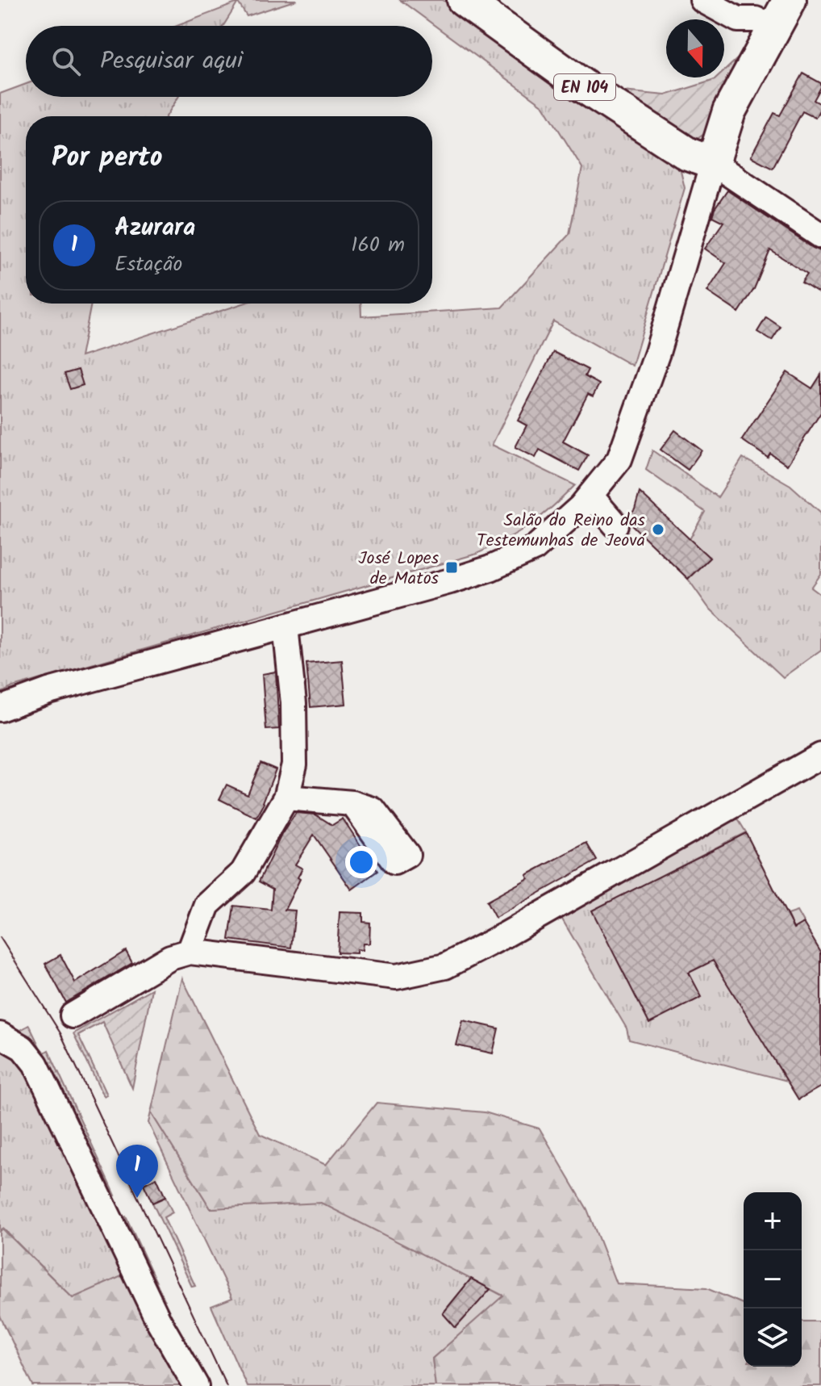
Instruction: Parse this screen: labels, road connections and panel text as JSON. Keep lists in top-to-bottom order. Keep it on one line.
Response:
{"streets":{"main road":["EN 104"]},"places":{"other":["Salão do Reino das Testemunhas de Jeová"],"transit":["José Lopes de Matos"]},"north":"bottom","page":{"search":"Pesquisar aqui","heading":"Por perto","list":[{"mark":"1","name":"Azurara","note":"Estação","value":"160 m"}],"pins":"1","map_buttons":["+","−"]}}
